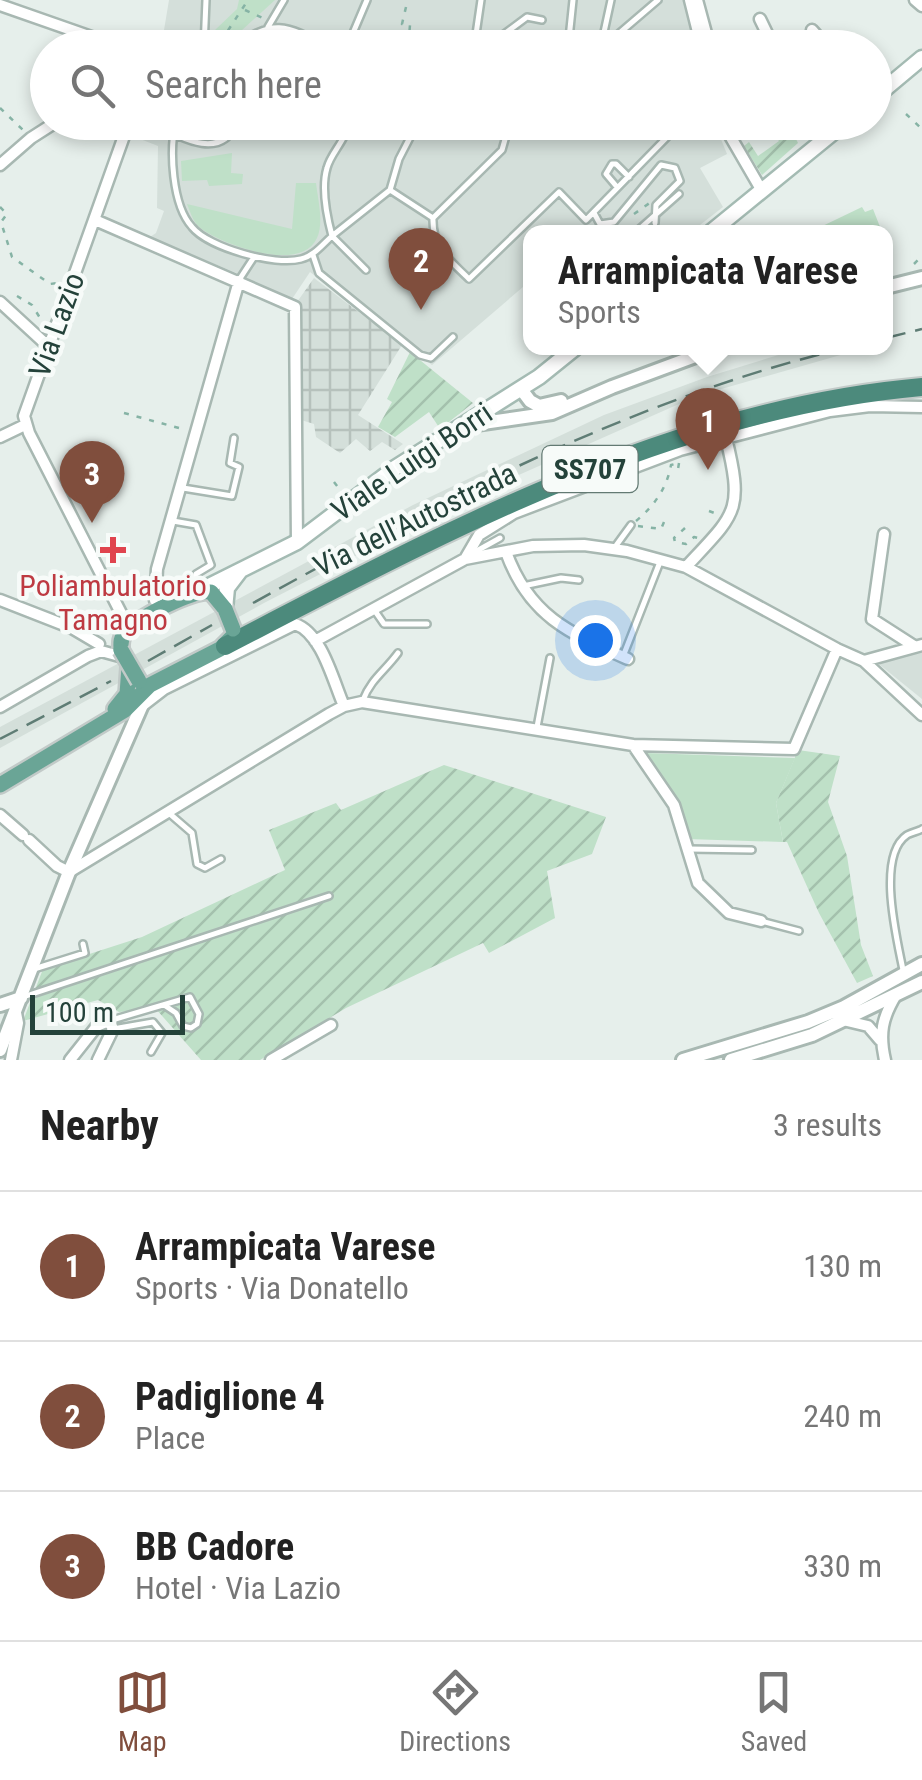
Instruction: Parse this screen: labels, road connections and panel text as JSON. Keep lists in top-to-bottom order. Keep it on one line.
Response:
{"streets":{"highway":["SS707","Via dell'Autostrada"],"main road":["Viale Luigi Borri"],"street":["Via Lazio"]},"crossings":[["SS707","Via dell'Autostrada"]],"places":{"health":["Poliambulatorio Tamagno"]},"scale_bar":"100 m","page":{"search":"Search here","popup":["Arrampicata Varese","Sports"],"pins":["2","1","3"],"scale":"100 m","heading":["Nearby","3 results"],"list":[{"mark":"1","name":"Arrampicata Varese","note":"Sports · Via Donatello","value":"130 m"},{"mark":"2","name":"Padiglione 4","note":"Place","value":"240 m"},{"mark":"3","name":"BB Cadore","note":"Hotel · Via Lazio","value":"330 m"}],"nav":["Map","Directions","Saved"]}}
